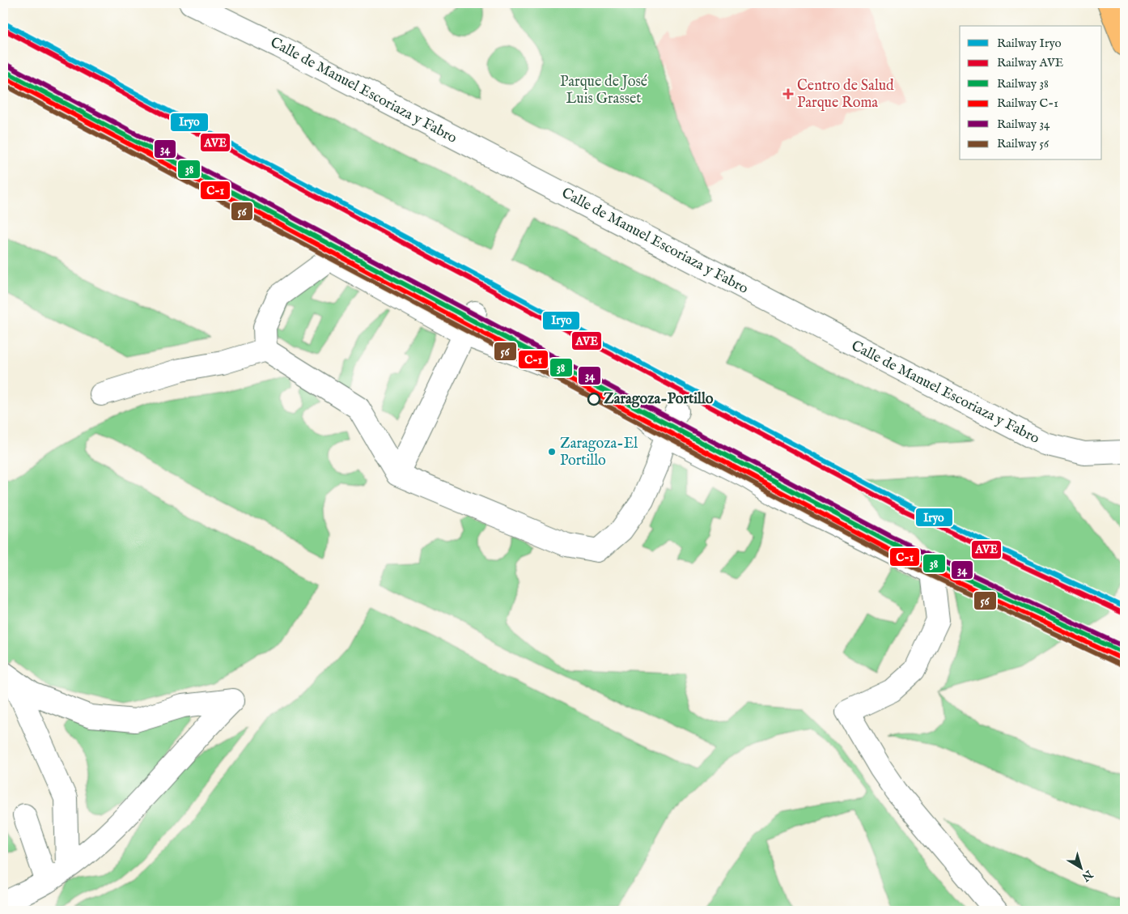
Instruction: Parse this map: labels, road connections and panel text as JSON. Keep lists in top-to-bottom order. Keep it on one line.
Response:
{"streets":{"street":["Calle de Manuel Escoriaza y Fabro"]},"parks":["Parque de José Luis Grasset"],"places":{"health":["Centro de Salud Parque Roma"],"other":["Zaragoza-Portillo","Zaragoza-El Portillo"]},"lines":["rail line Iryo","rail line AVE","rail line 34","rail line 38","rail line C-1","rail line 56"],"legend":["Railway Iryo","Railway AVE","Railway 38","Railway C-1","Railway 34","Railway 56"],"north":"bottom right"}
